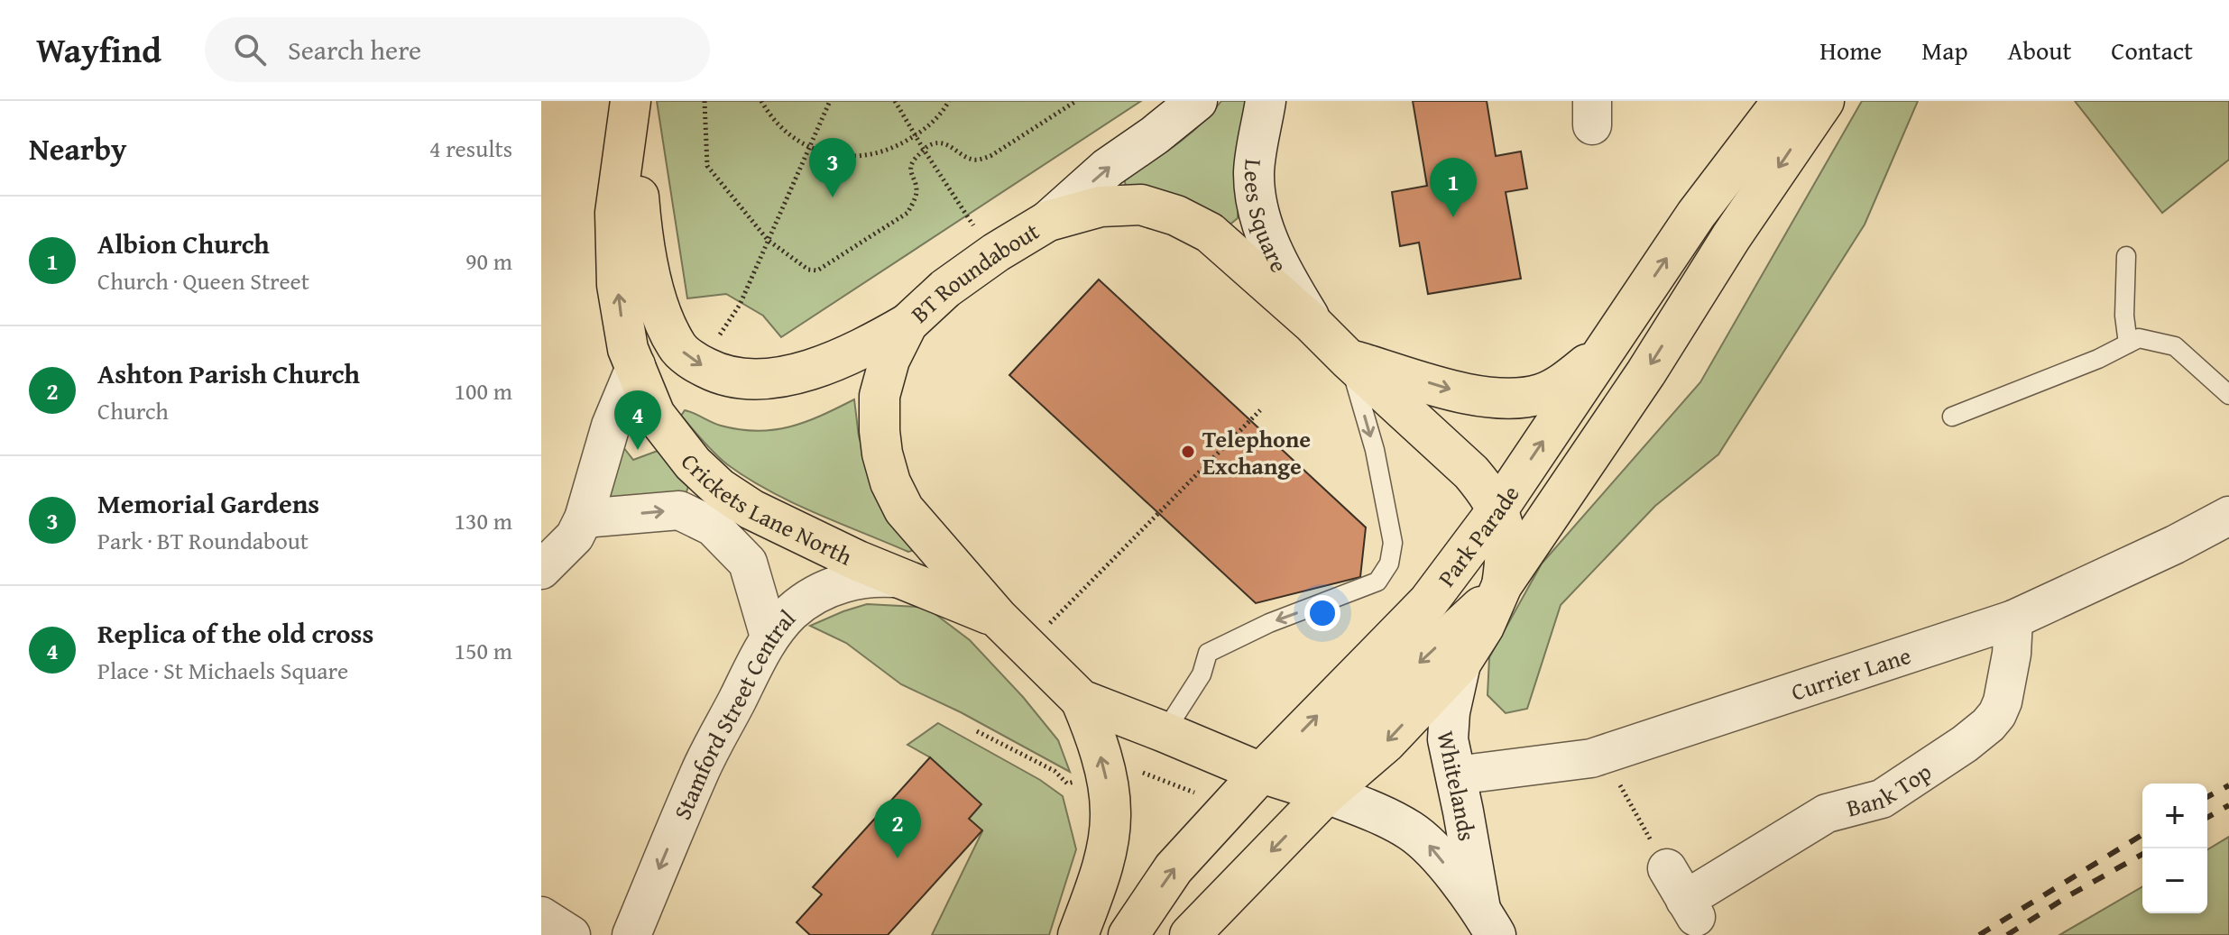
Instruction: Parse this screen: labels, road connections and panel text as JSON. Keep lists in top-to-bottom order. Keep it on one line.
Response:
{"streets":{"highway":["BT Roundabout","Crickets Lane North","Park Parade"],"main road":["Lees Square","Whitelands"],"street":["Currier Lane","Stamford Street Central","Bank Top"]},"crossings":[["Lees Square","BT Roundabout"],["BT Roundabout","Crickets Lane North"],["BT Roundabout","Park Parade"],["BT Roundabout","Whitelands"],["Crickets Lane North","Stamford Street Central"],["Park Parade","Whitelands"],["Currier Lane","Whitelands"],["Currier Lane","Bank Top"]],"one_way":["Stamford Street Central","Whitelands"],"places":["Telephone Exchange"],"page":{"header":"Wayfind","search":"Search here","nav":["Home","Map","About","Contact"],"heading":["Nearby","4 results"],"pins":["3","1","4","2"],"list":[{"mark":"1","name":"Albion Church","note":"Church · Queen Street","value":"90 m"},{"mark":"2","name":"Ashton Parish Church","note":"Church","value":"100 m"},{"mark":"3","name":"Memorial Gardens","note":"Park · BT Roundabout","value":"130 m"},{"mark":"4","name":"Replica of the old cross","note":"Place · St Michaels Square","value":"150 m"}],"map_buttons":["+","−"]}}
